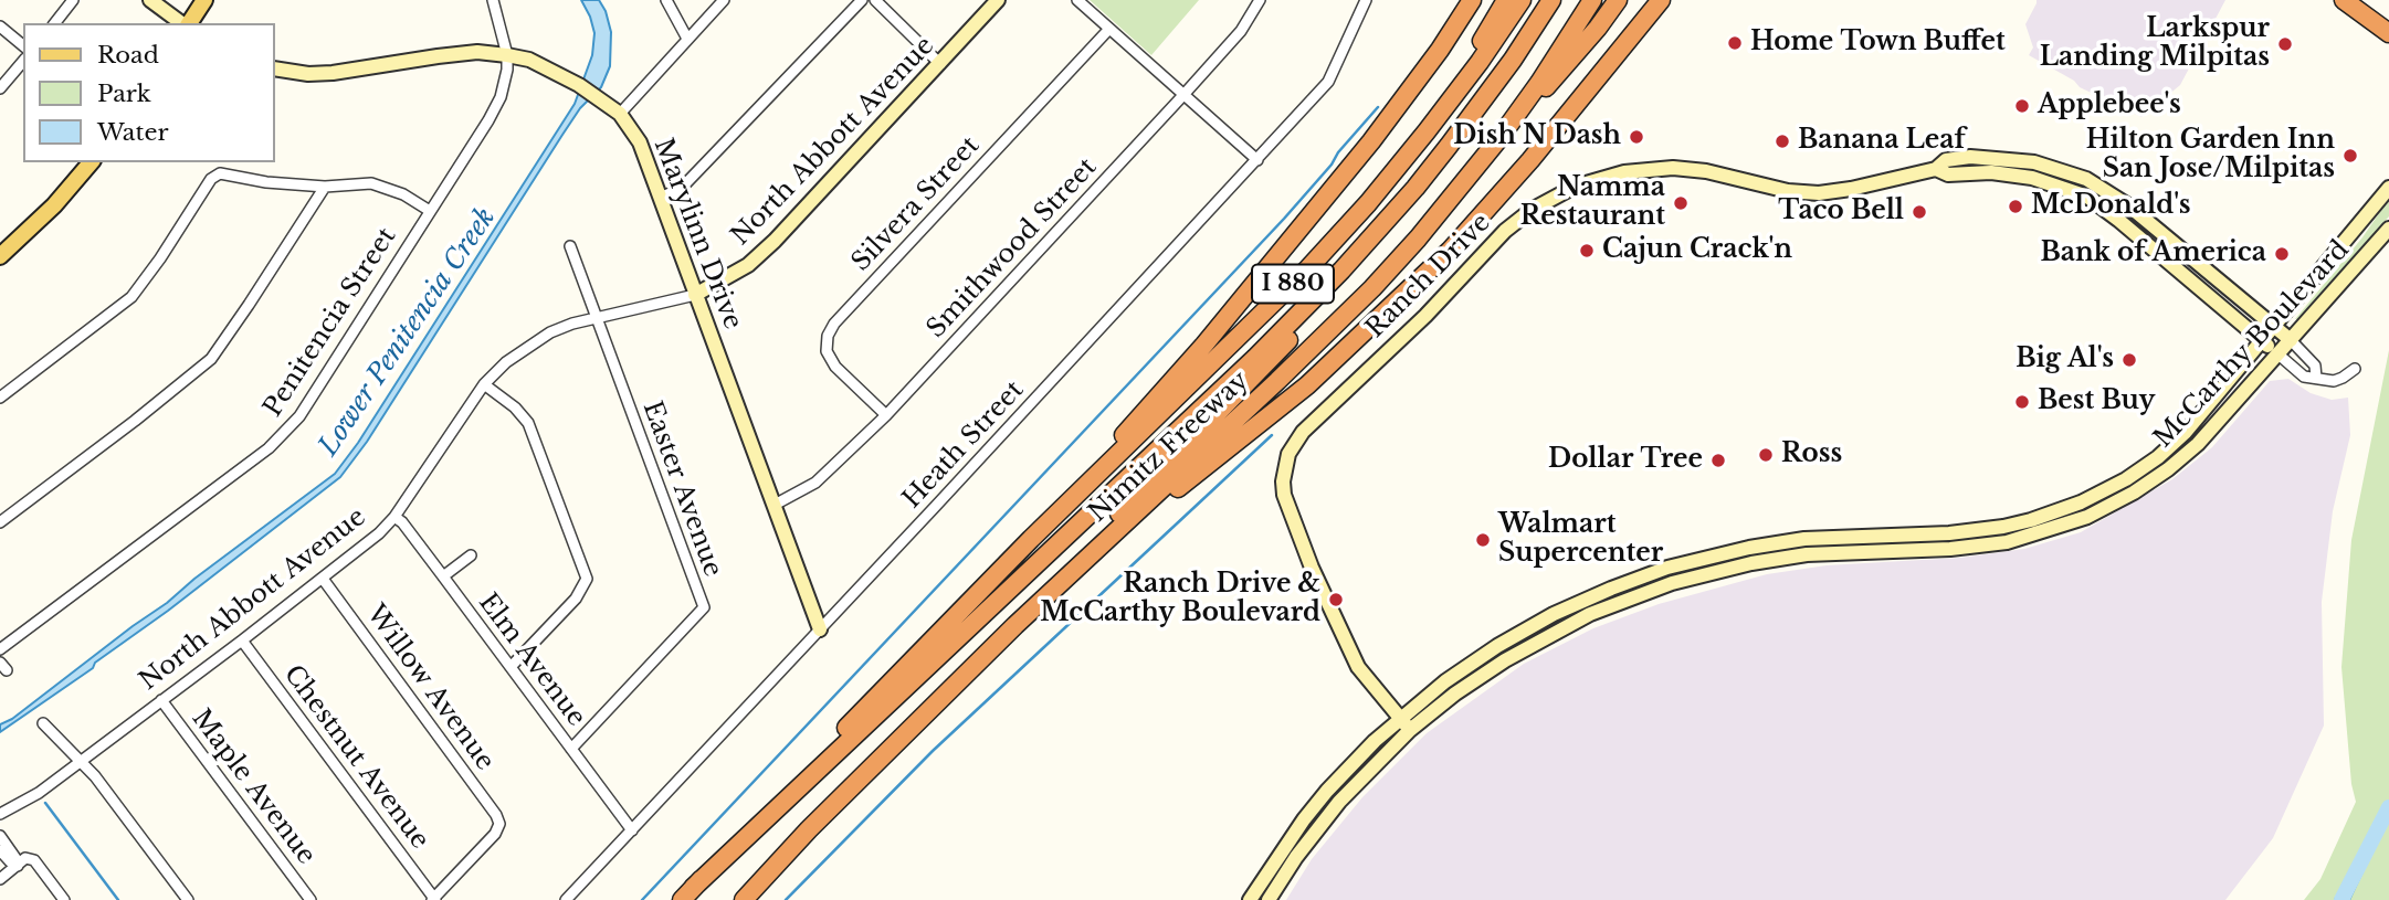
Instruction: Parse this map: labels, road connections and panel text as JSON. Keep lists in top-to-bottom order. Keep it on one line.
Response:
{"streets":{"highway":["I 880","Nimitz Freeway"],"street":["North Abbott Avenue","Silvera Street","Marylinn Drive","Smithwood Street","Ranch Drive","Penitencia Street","McCarthy Boulevard","Heath Street","Easter Avenue","Elm Avenue","Willow Avenue","Chestnut Avenue","Maple Avenue"]},"crossings":[["North Abbott Avenue","Marylinn Drive"],["North Abbott Avenue","Easter Avenue"],["North Abbott Avenue","Elm Avenue"],["North Abbott Avenue","Willow Avenue"],["North Abbott Avenue","Chestnut Avenue"],["North Abbott Avenue","Maple Avenue"],["Silvera Street","Smithwood Street"],["Marylinn Drive","Smithwood Street"],["Marylinn Drive","Penitencia Street"],["Marylinn Drive","Heath Street"],["Ranch Drive","McCarthy Boulevard"],["Heath Street","Elm Avenue"],["Easter Avenue","Elm Avenue"],["Willow Avenue","Chestnut Avenue"]],"water":["Lower Penitencia Creek"],"places":["Home Town Buffet","Larkspur Landing Milpitas","Applebee's","Dish N Dash","Banana Leaf","Hilton Garden Inn San Jose/Milpitas","Namma Restaurant","McDonald's","Taco Bell","Cajun Crack'n","Bank of America","Big Al's","Best Buy","Ross","Dollar Tree","Walmart Supercenter","Ranch Drive & McCarthy Boulevard"],"legend":["Road","Park","Water"]}
